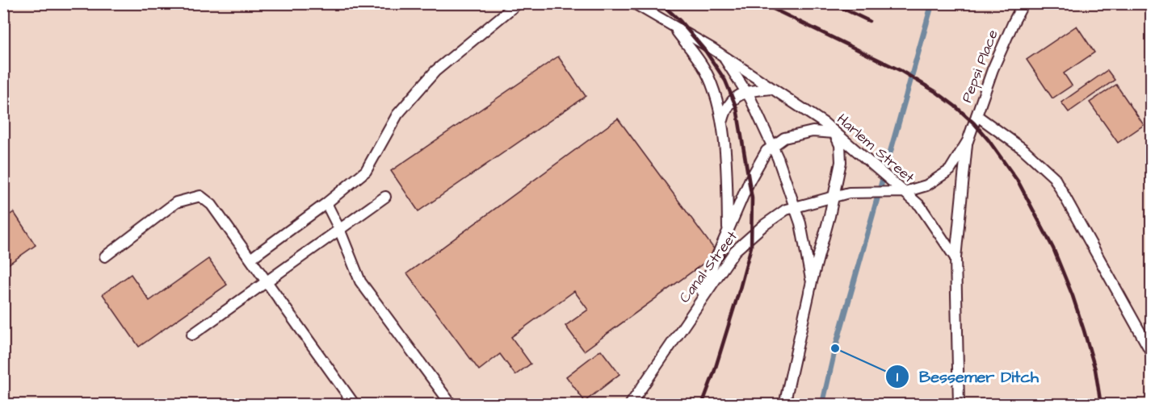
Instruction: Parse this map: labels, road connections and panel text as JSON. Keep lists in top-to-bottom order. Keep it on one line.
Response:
{"streets":{"lane":["Pepsi Place","Harlem Street","Canal Street"]},"crossings":[["Pepsi Place","Canal Street"],["Harlem Street","Canal Street"]],"places":["Bessemer Ditch"]}
